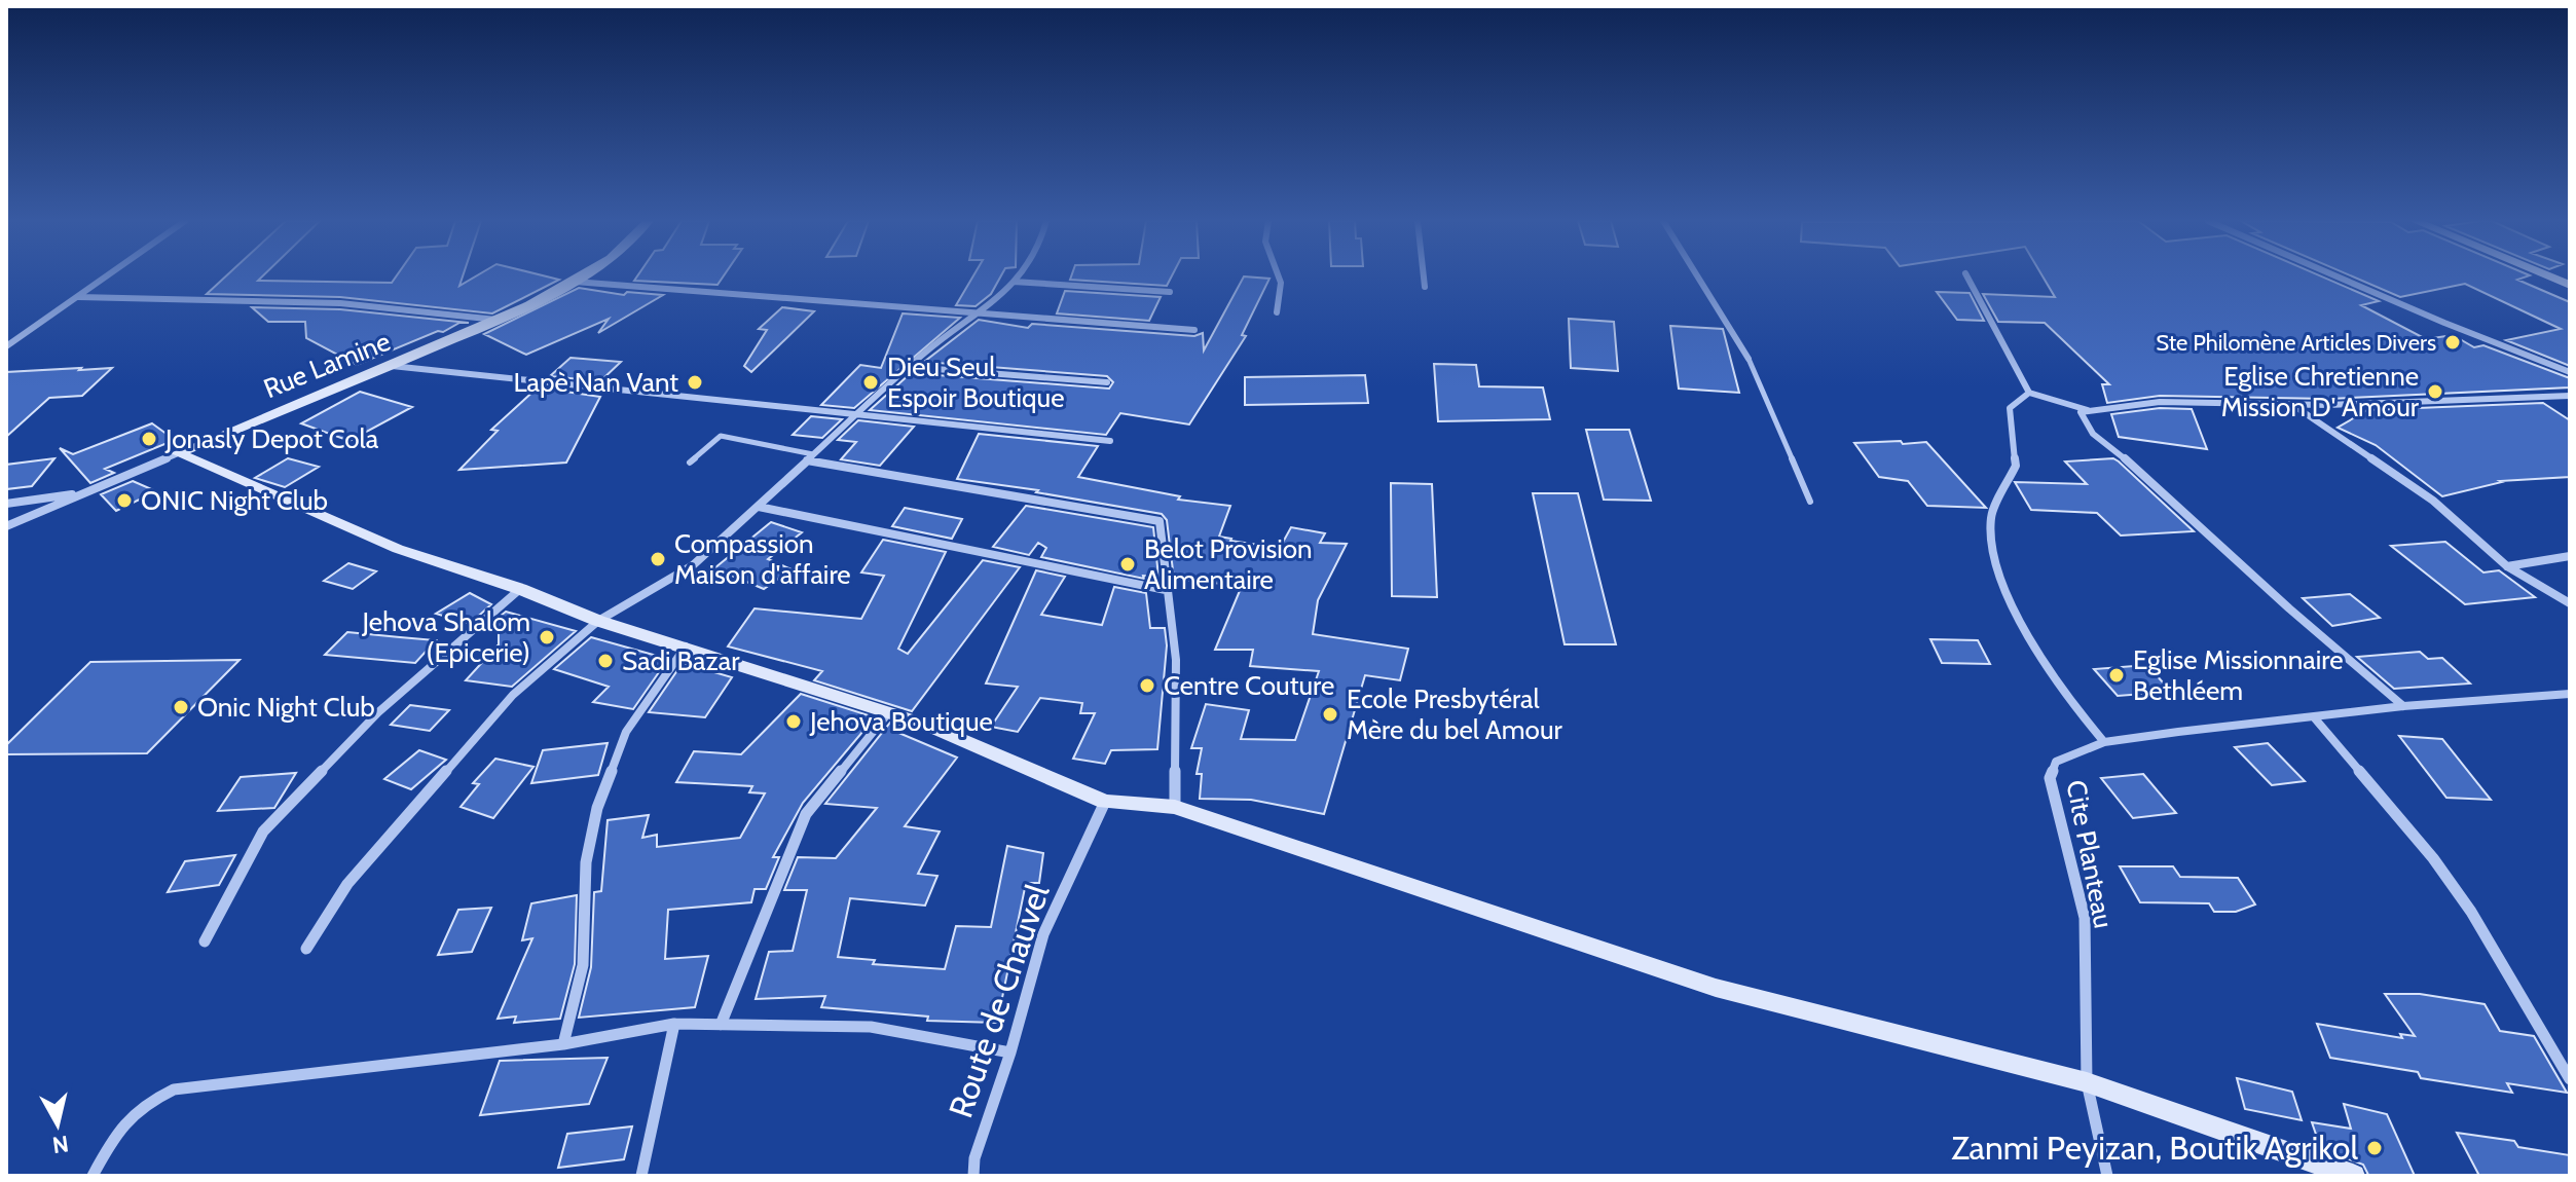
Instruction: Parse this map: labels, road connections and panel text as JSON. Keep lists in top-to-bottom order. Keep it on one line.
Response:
{"streets":{"street":["Rue Lamine","Cite Planteau","Route de Chauvel"]},"places":["Ste Philomène Articles Divers","Lapè Nan Vant","Dieu Seul Espoir Boutique","Eglise Chretienne Mission D' Amour","Jonasly Depot Cola","ONIC Night Club","Compassion Maison d'affaire","Belot Provision Alimentaire","Jehova Shalom (Epicerie)","Sadi Bazar","Eglise Missionnaire Bethléem","Centre Couture","Onic Night Club","Ecole Presbytéral Mère du bel Amour","Jehova Boutique","Zanmi Peyizan, Boutik Agrikol"],"north":"bottom"}
